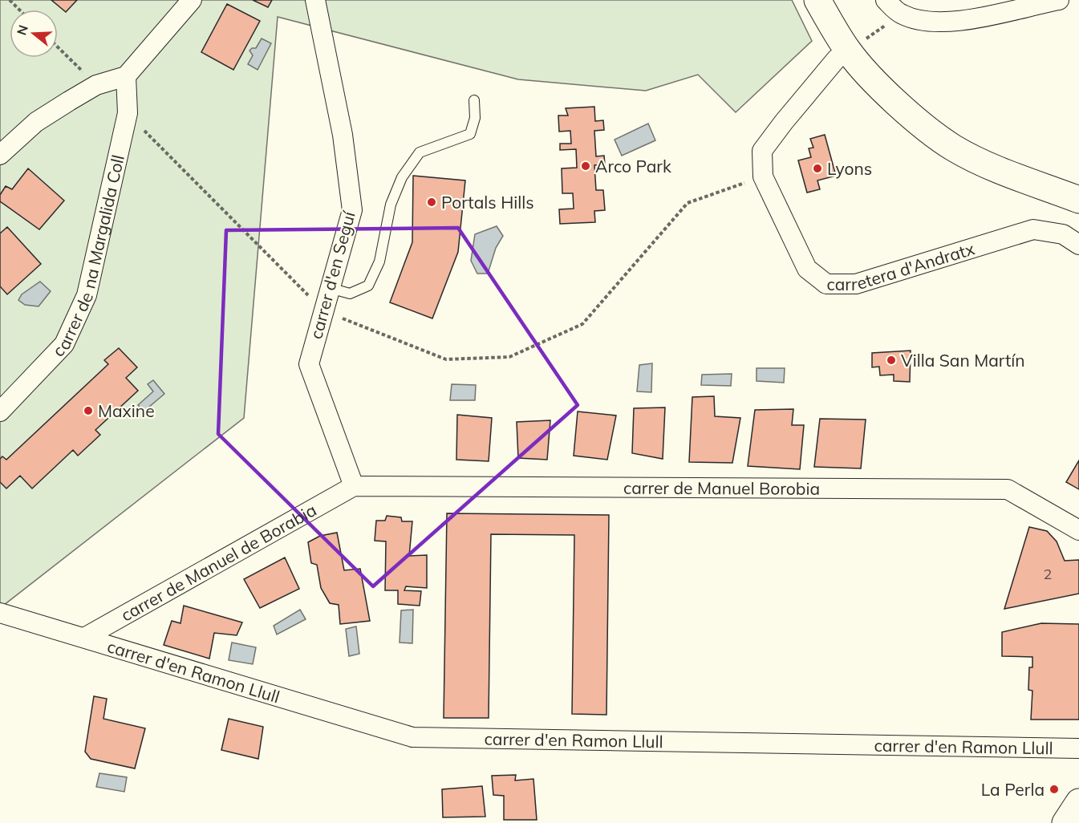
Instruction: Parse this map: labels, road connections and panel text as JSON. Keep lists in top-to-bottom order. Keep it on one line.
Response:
{"streets":{"street":["carrer de na Margalida Coll","carretera d'Andratx","carrer d'en Seguí","carrer de Manuel Borobia","carrer de Manuel de Borabia","carrer d'en Ramon Llull"]},"crossings":[["carrer d'en Seguí","carrer de Manuel Borobia"],["carrer d'en Seguí","carrer de Manuel de Borabia"],["carrer de Manuel Borobia","carrer de Manuel de Borabia"],["carrer de Manuel de Borabia","carrer d'en Ramon Llull"]],"places":["Arco Park","Lyons","Portals Hills","Villa San Martín","Maxine","La Perla"],"house_numbers":["2"],"north":"left"}
